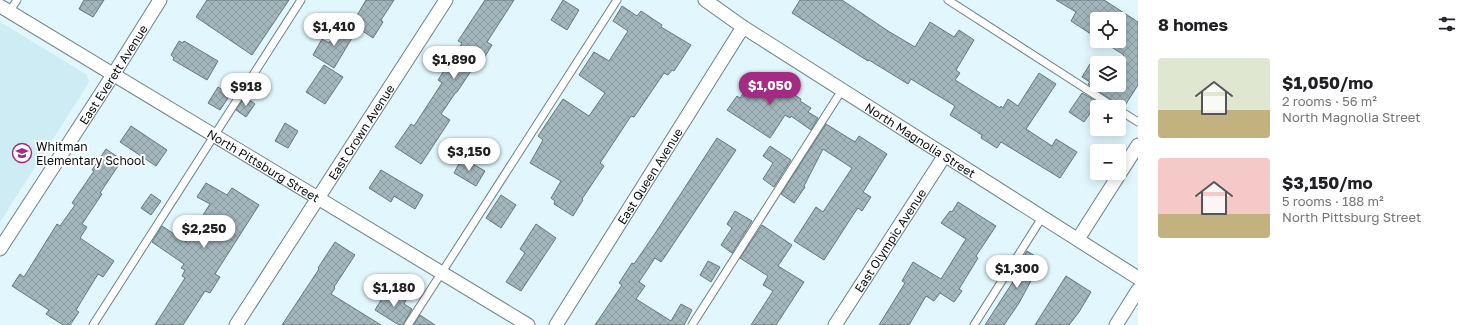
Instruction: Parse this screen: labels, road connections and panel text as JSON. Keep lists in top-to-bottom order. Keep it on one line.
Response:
{"streets":{"street":["East Everett Avenue","East Crown Avenue","North Magnolia Street","North Pittsburg Street","East Queen Avenue","East Olympic Avenue"]},"crossings":[["East Everett Avenue","North Pittsburg Street"],["East Crown Avenue","North Pittsburg Street"],["North Magnolia Street","East Queen Avenue"],["North Magnolia Street","East Olympic Avenue"]],"places":{"school or university":["Whitman Elementary School"]},"page":{"heading":"8 homes","map_buttons":["+","−"],"price":["$1,410","$1,890","$1,050","$918","$3,150","$2,250","$1,300","$1,180"],"list":[{"name":"$1,050/mo","note":"2 rooms · 56 m² · North Magnolia Street"},{"name":"$3,150/mo","note":"5 rooms · 188 m² · North Pittsburg Street"}]}}
